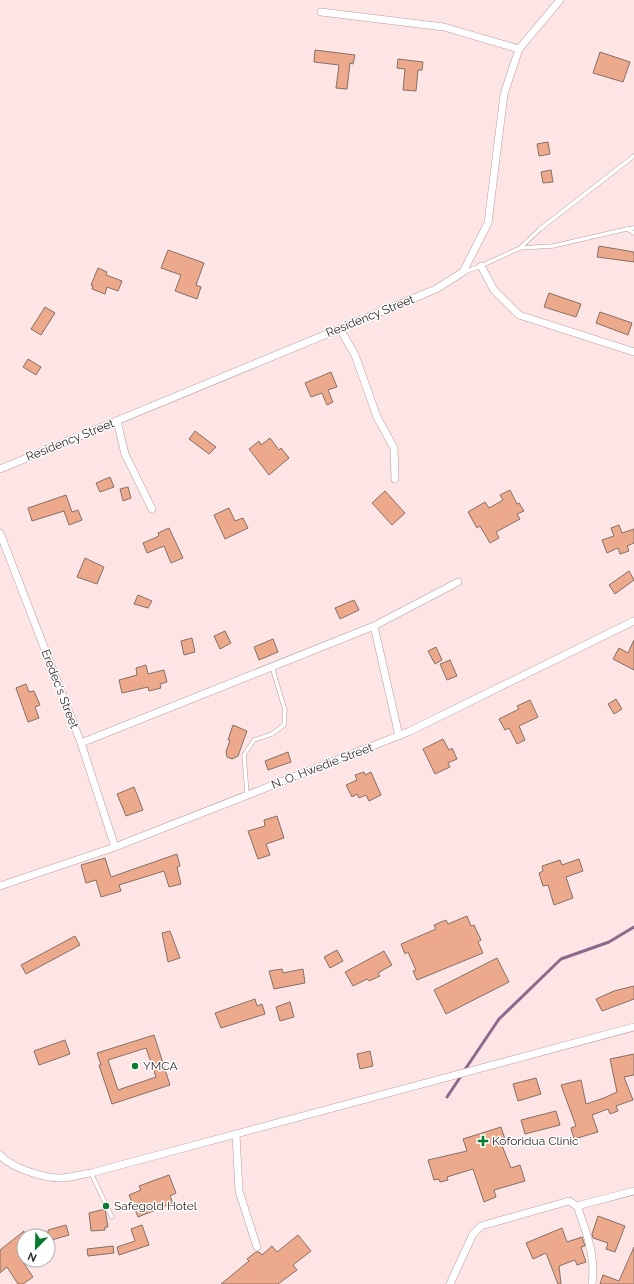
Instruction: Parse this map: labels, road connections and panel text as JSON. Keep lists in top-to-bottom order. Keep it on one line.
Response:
{"streets":{"street":["Residency Street","Eredec's Street","N. O. Hwedie Street"]},"crossings":[["Eredec's Street","N. O. Hwedie Street"]],"places":{"other":["YMCA","Safegold Hotel"],"health":["Koforidua Clinic"]},"north":"bottom left"}
